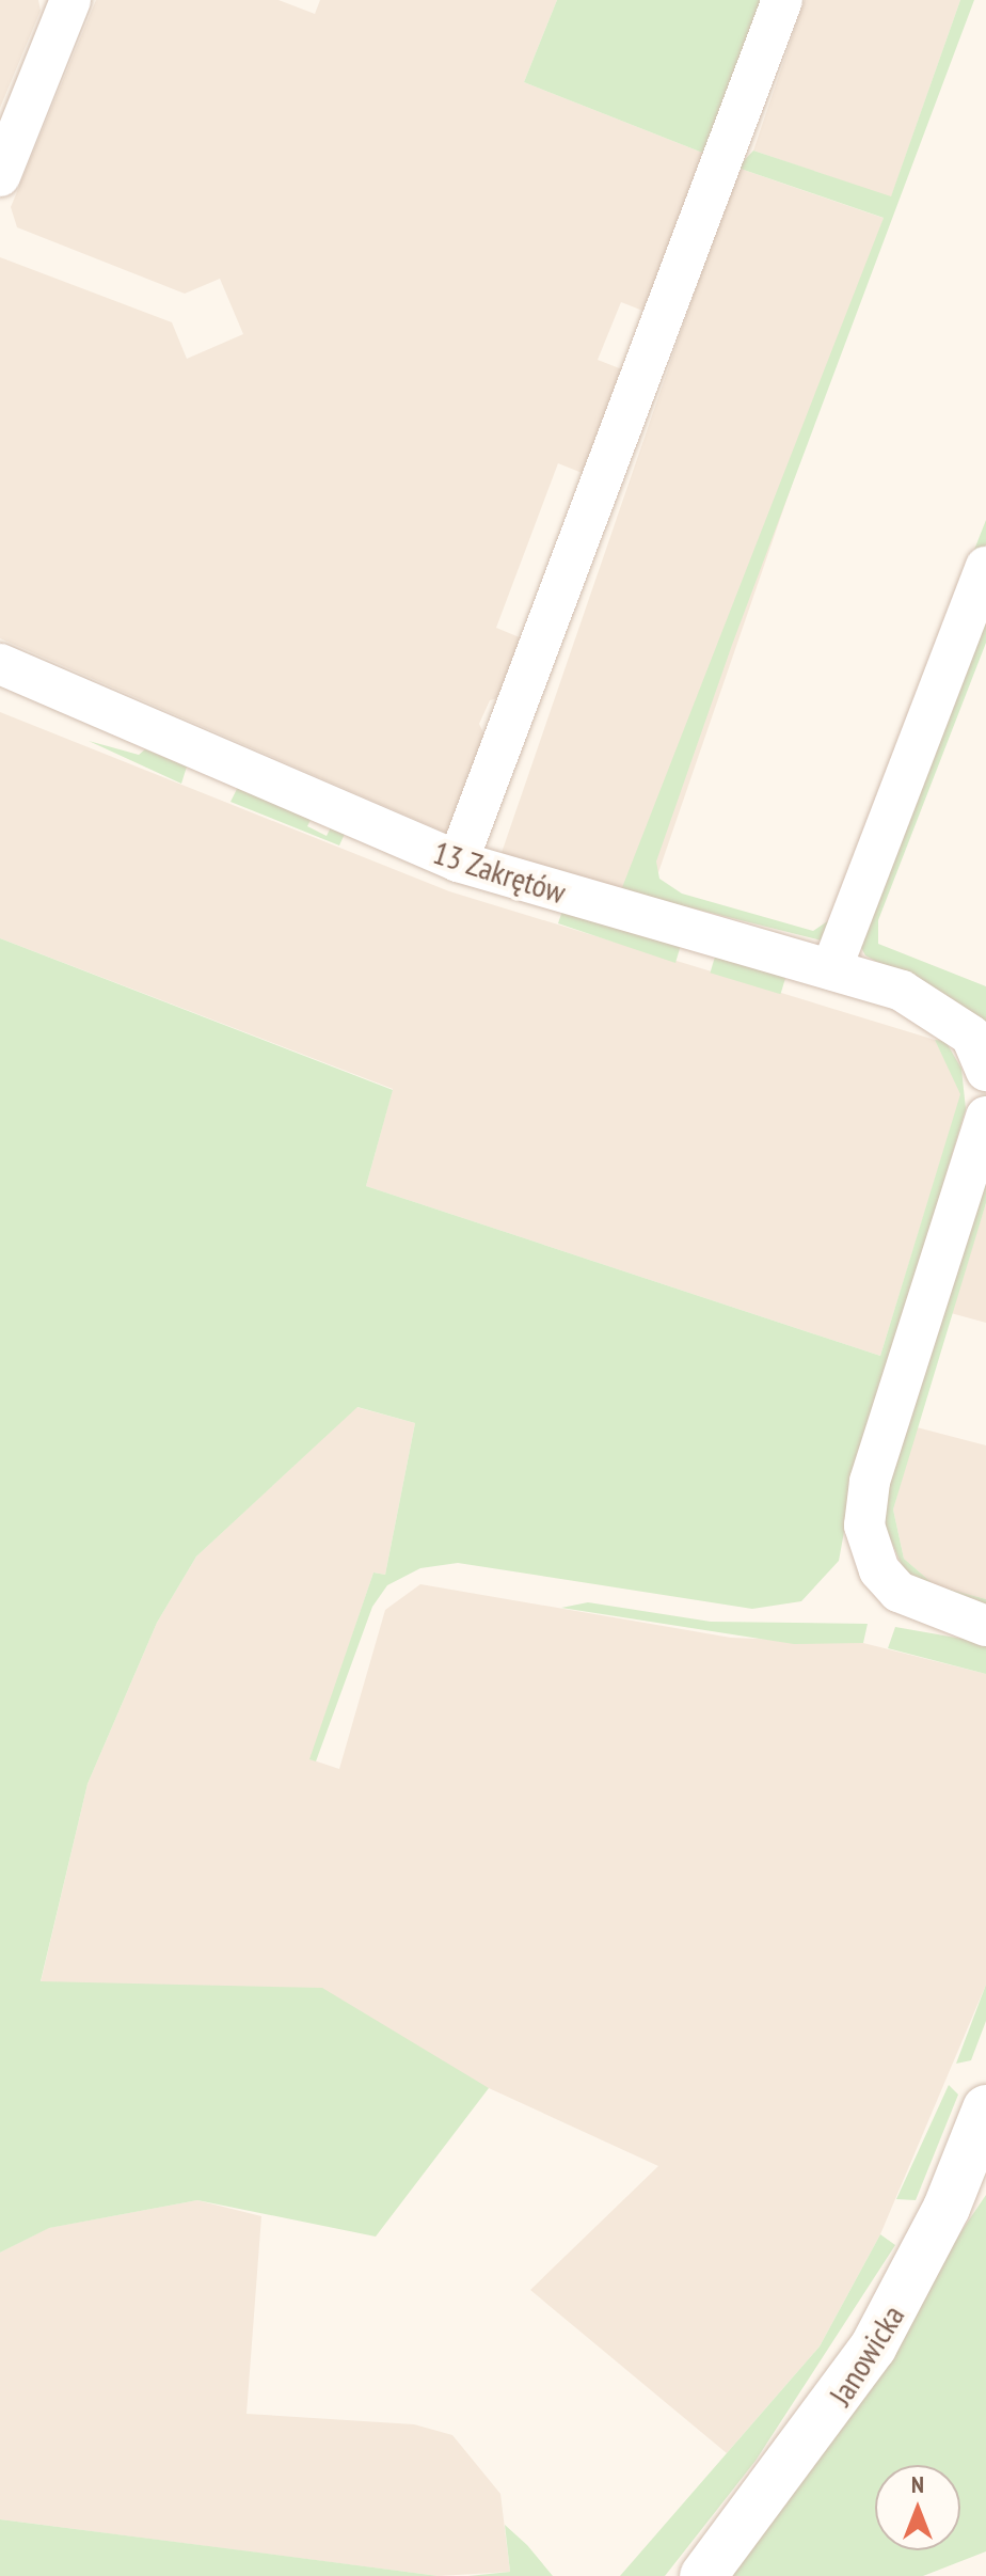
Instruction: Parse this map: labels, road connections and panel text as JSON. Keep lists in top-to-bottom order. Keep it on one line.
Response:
{"streets":{"street":["13 Zakrętów","Janowicka"]},"north":"top"}
